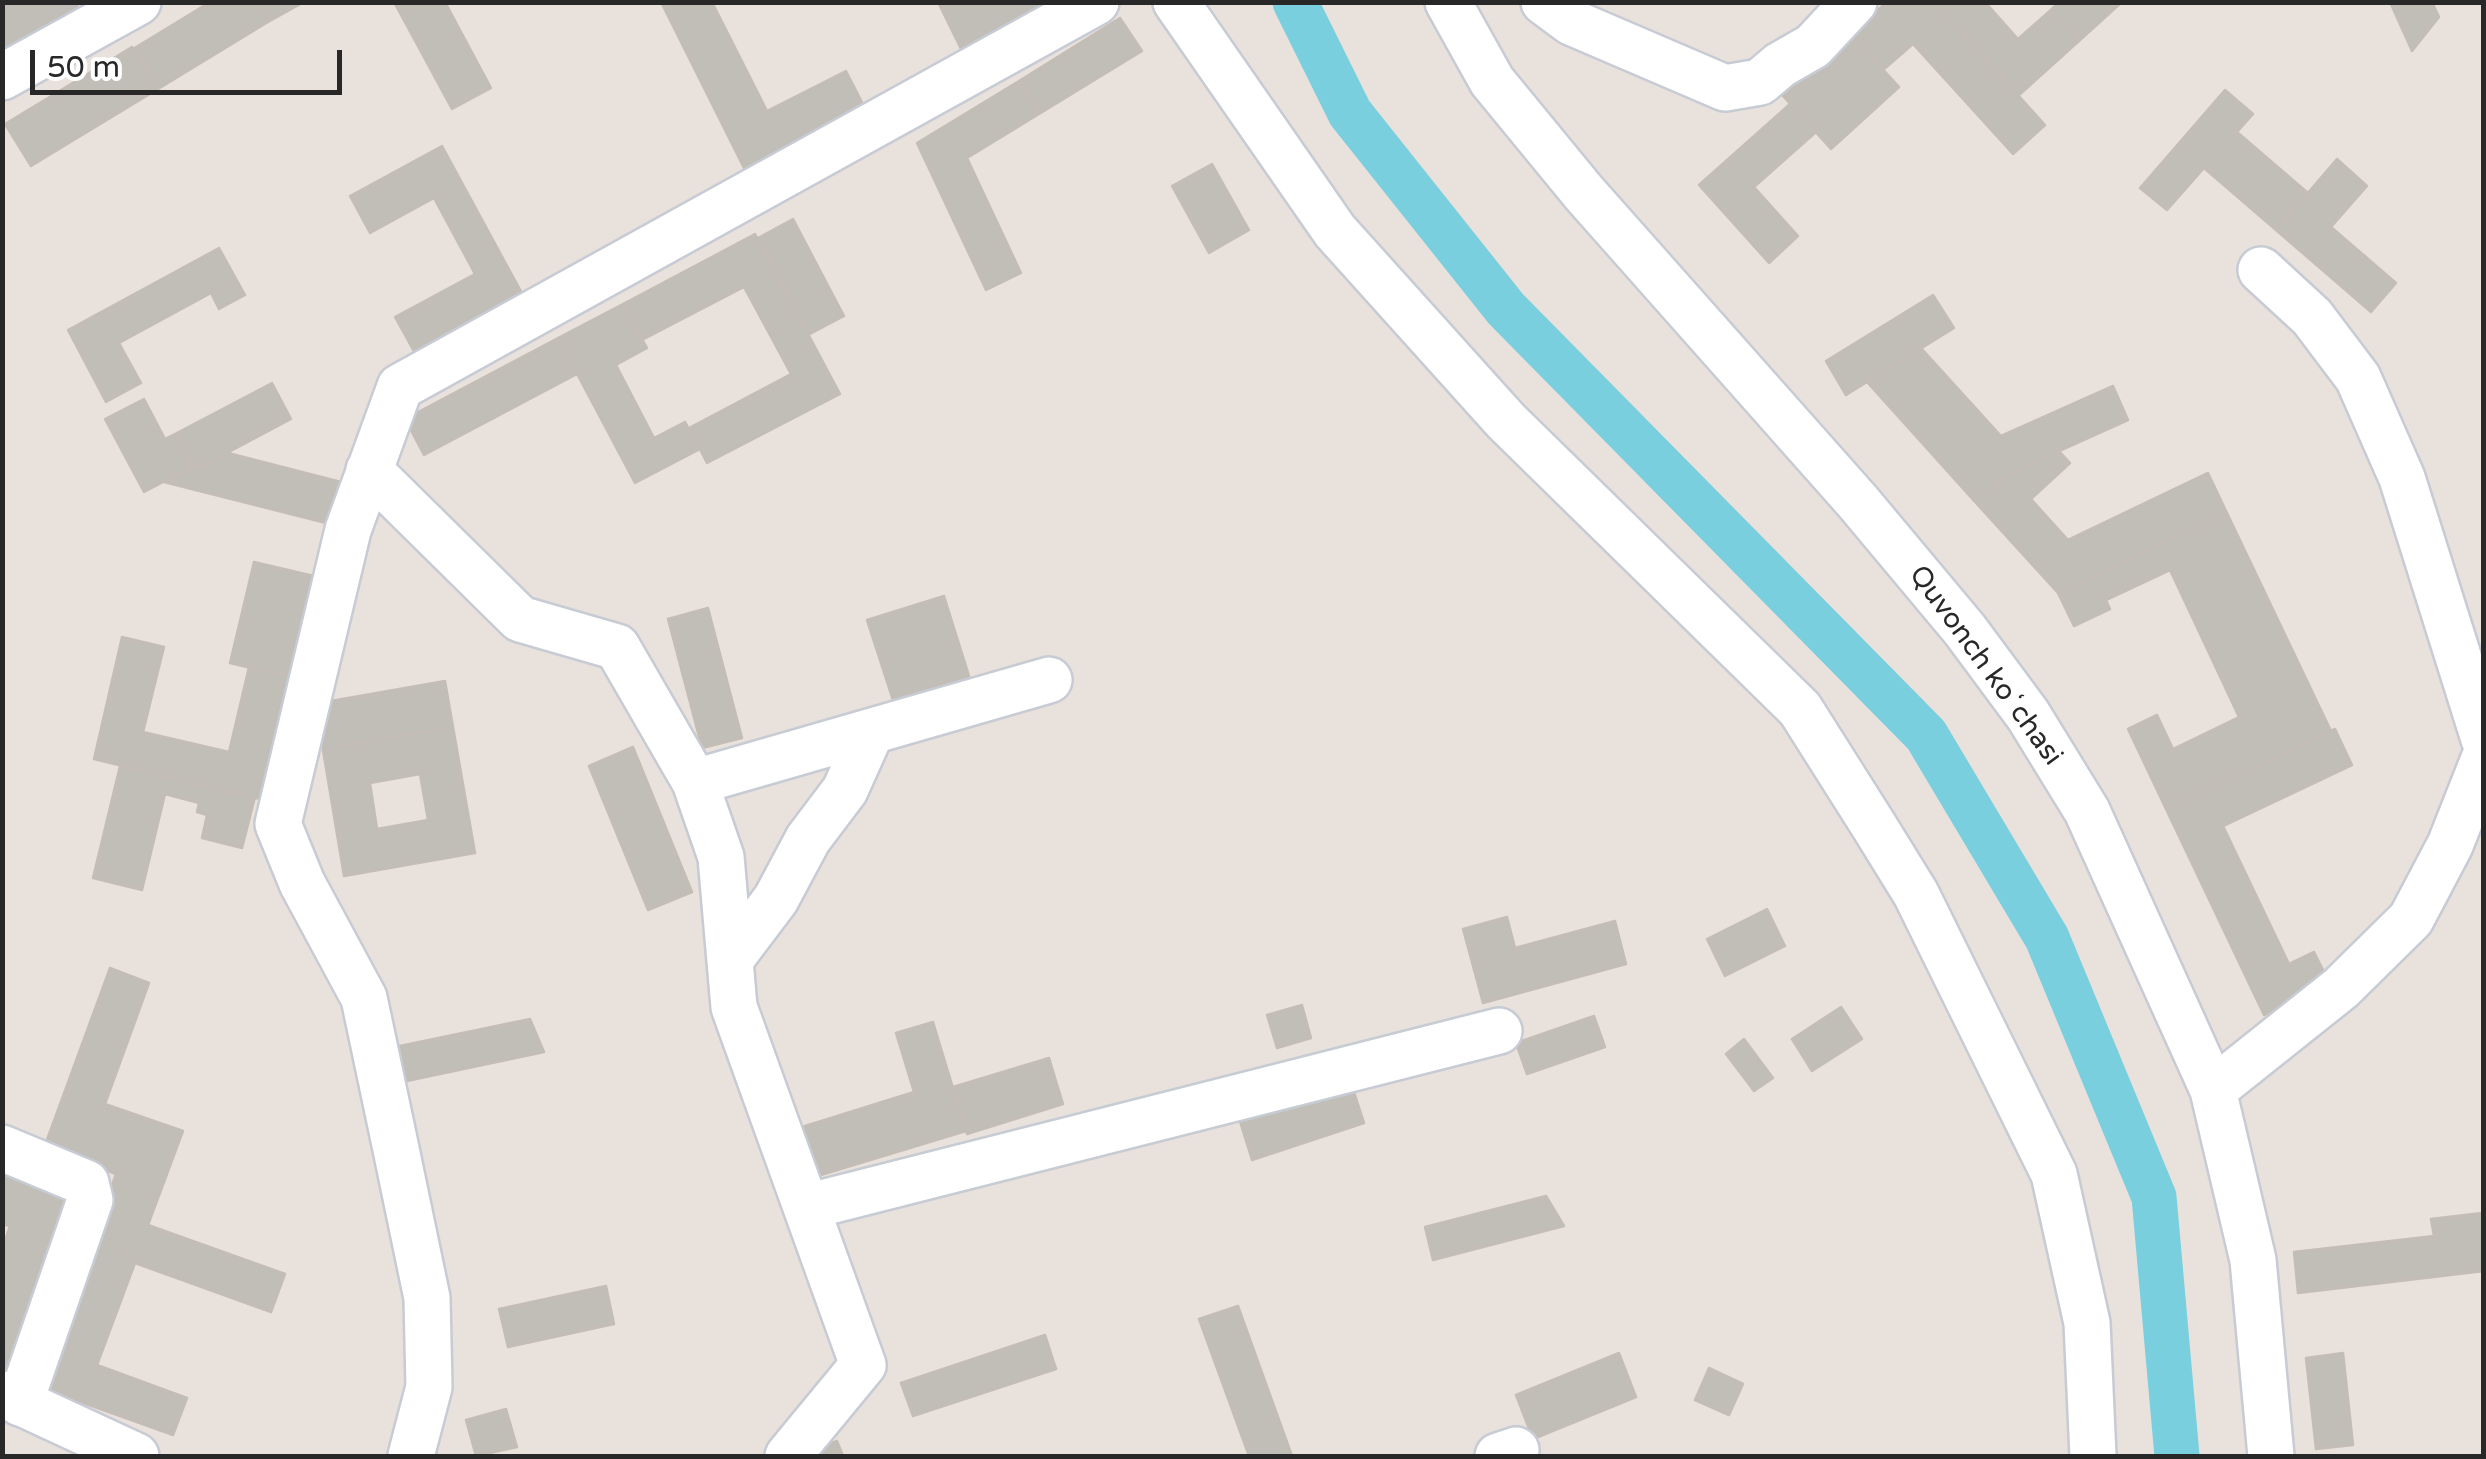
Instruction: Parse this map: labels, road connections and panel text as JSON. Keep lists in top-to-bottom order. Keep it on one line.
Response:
{"streets":{"street":["Quvonch koʻchasi"]},"scale_bar":"50 m"}
